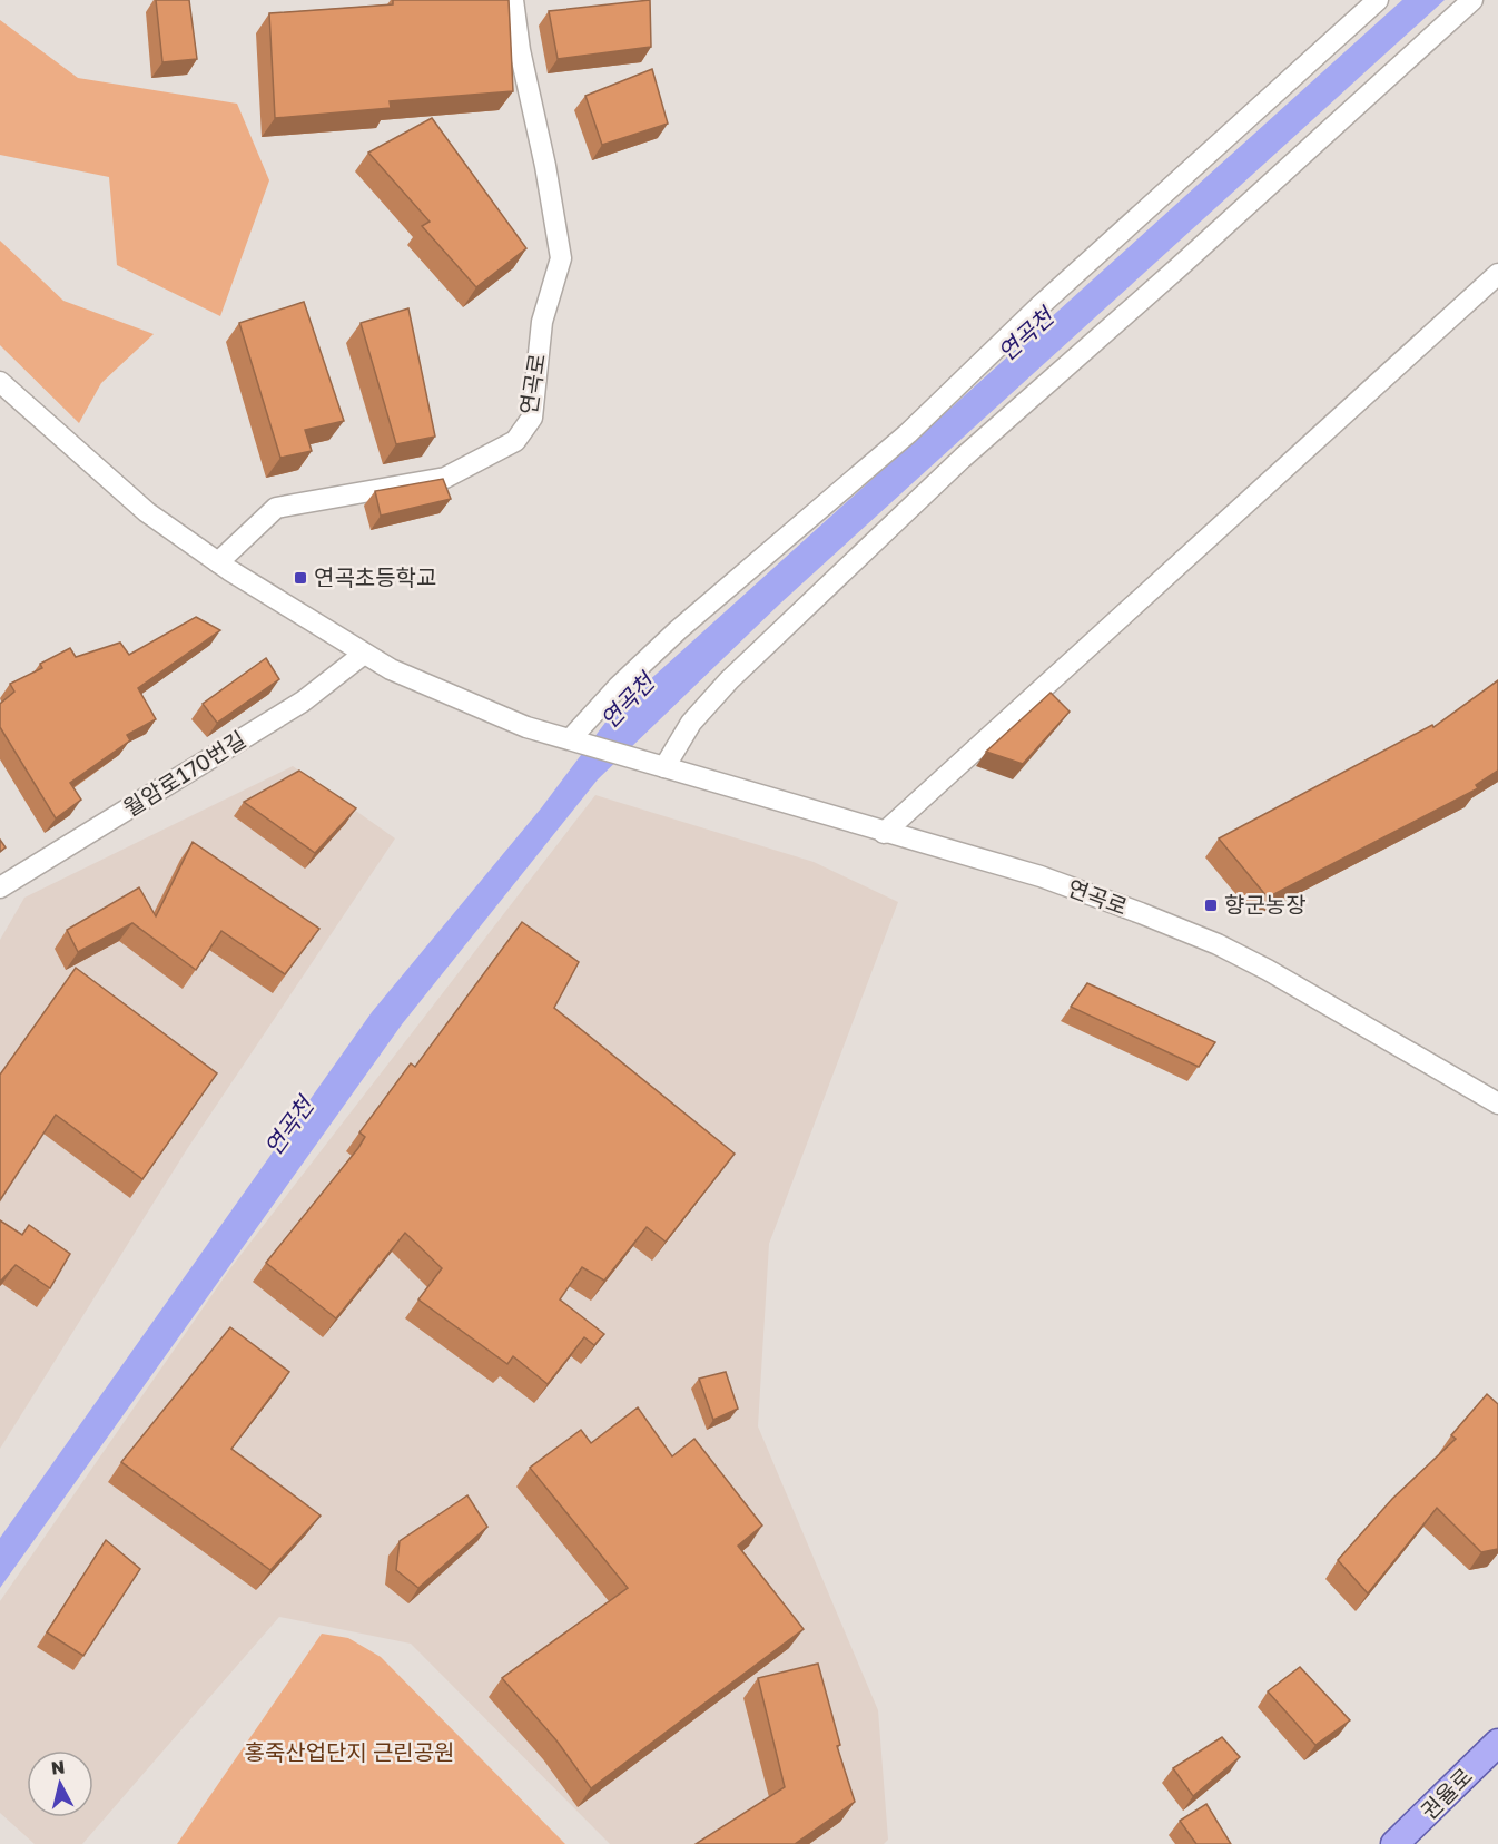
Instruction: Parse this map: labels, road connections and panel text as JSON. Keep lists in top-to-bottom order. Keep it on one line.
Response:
{"streets":{"main road":["권율로"],"street":["연곡로","월암로170번길"]},"water":["연곡천"],"parks":["홍죽산업단지 근린공원"],"places":{"transit":["연곡초등학교","향군농장"]},"north":"top"}
